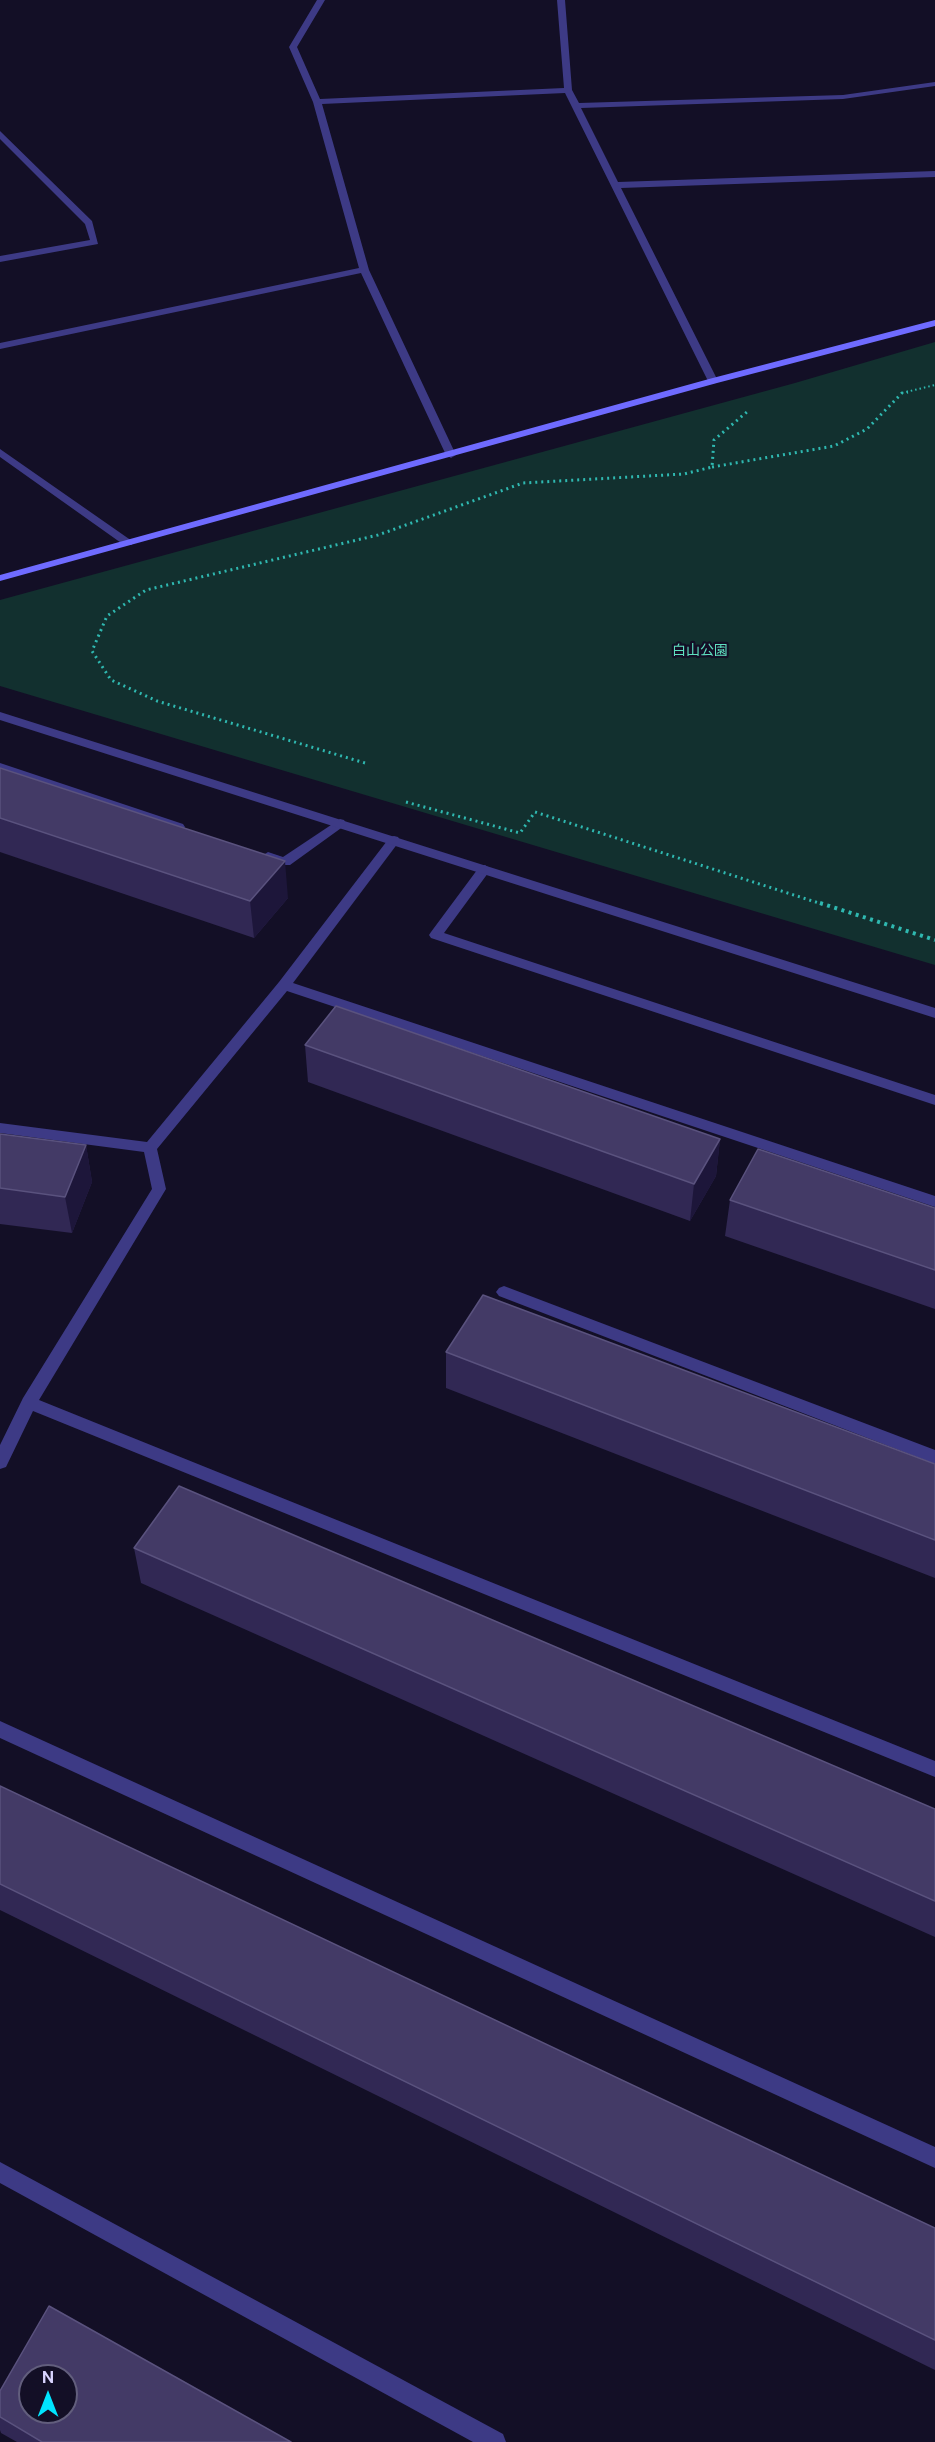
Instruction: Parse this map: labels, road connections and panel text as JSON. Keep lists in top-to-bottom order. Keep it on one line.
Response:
{"parks":["白山公園"],"north":"top"}
